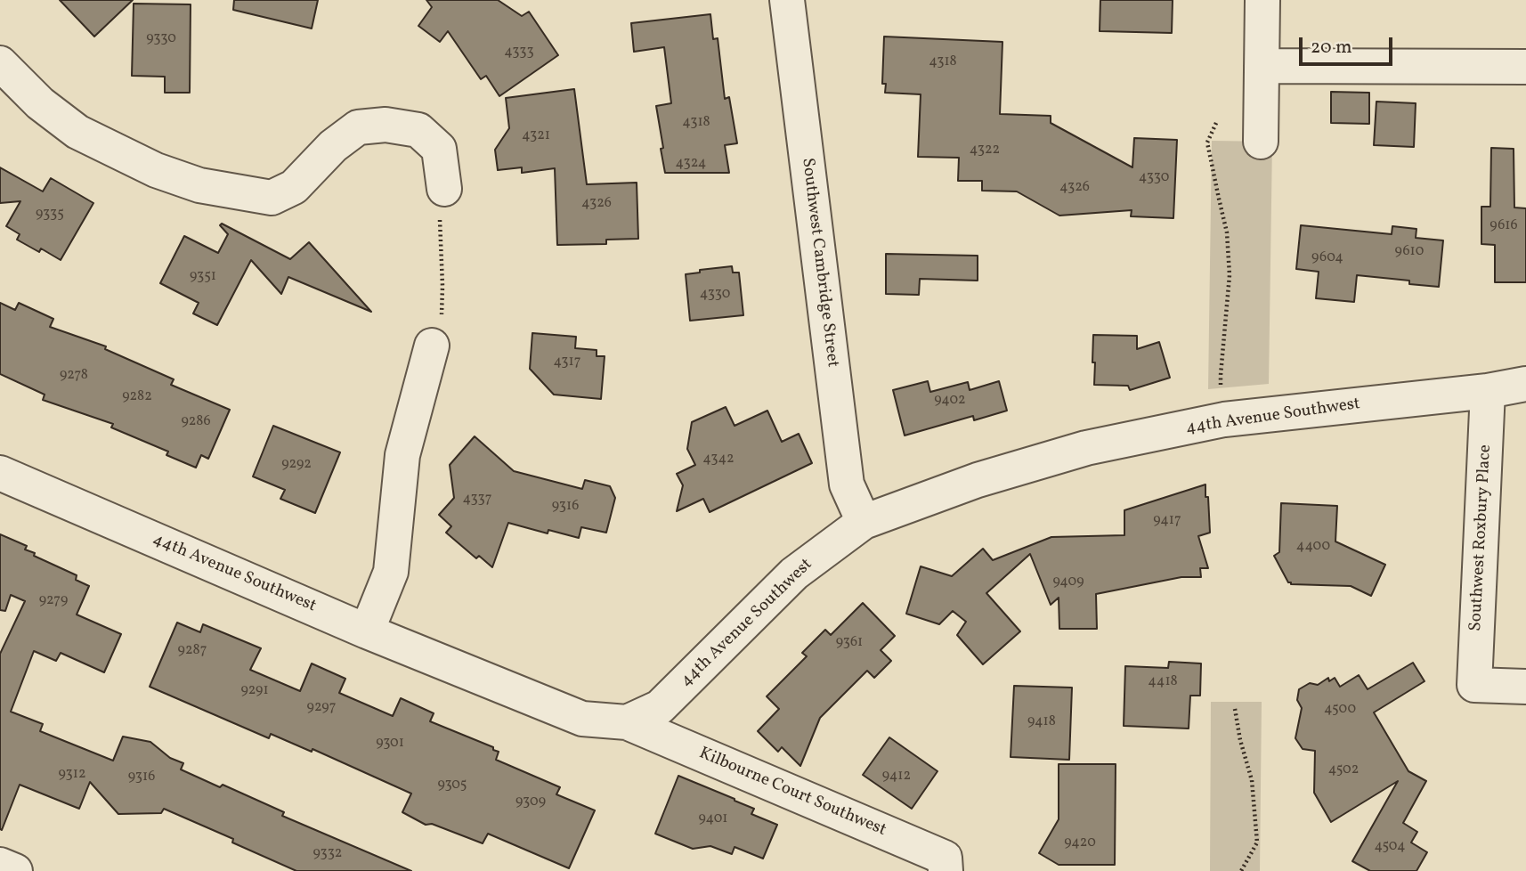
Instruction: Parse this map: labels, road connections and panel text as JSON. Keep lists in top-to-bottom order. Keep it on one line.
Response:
{"streets":{"street":["Southwest Cambridge Street","44th Avenue Southwest","Southwest Roxbury Place","Kilbourne Court Southwest"]},"crossings":[["Southwest Cambridge Street","44th Avenue Southwest"],["44th Avenue Southwest","Southwest Roxbury Place"],["44th Avenue Southwest","Kilbourne Court Southwest"]],"house_numbers":["9330","4333","4318","4318","4321","4322","4324","4330","4326","4326","9335","9616","9610","9604","9351","4330","4317","9278","9282","9402","9286","4342","9292","4337","9316","9417","4400","9409","9279","9361","9287","4418","9291","9297","4500","9418","9301","4502","9312","9412","9316","9305","9309","9401","9420","4504","9332"],"scale_bar":"20 m"}
